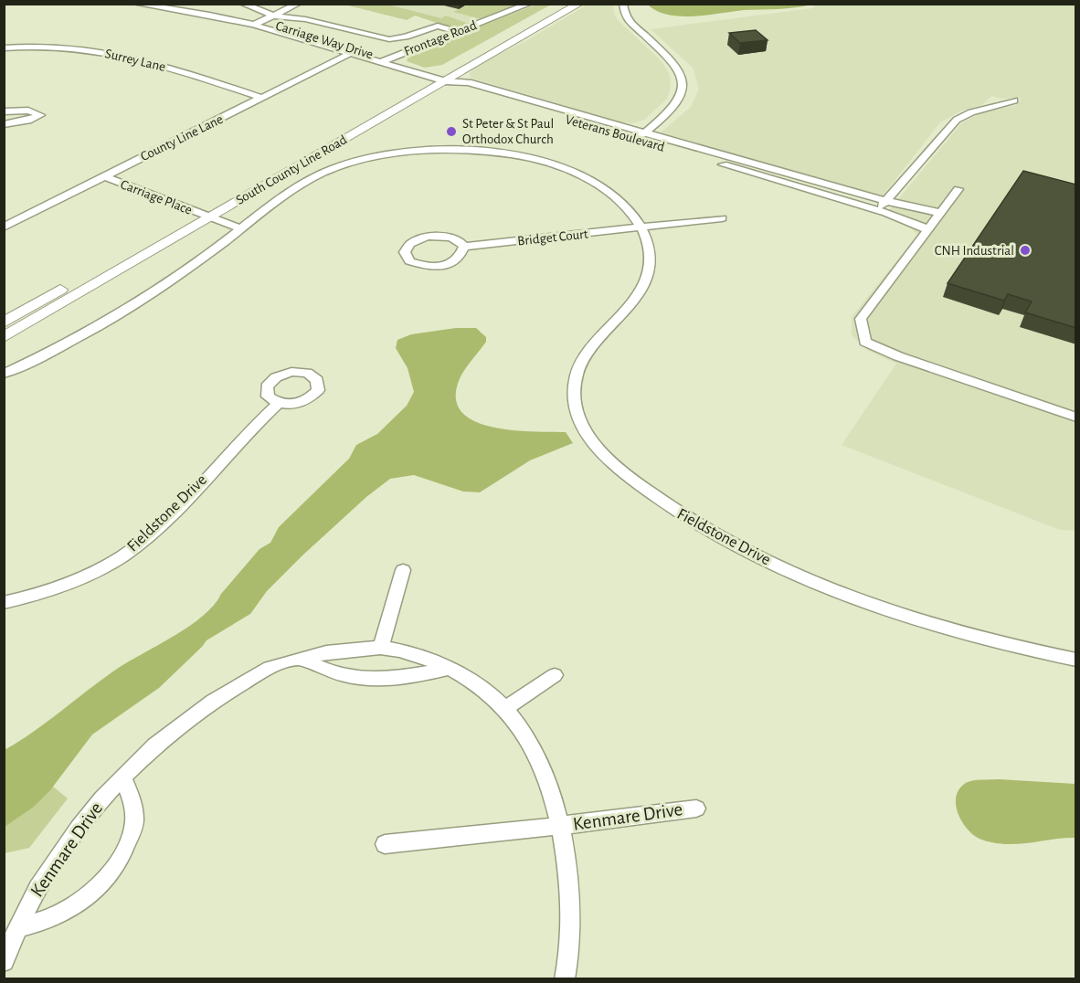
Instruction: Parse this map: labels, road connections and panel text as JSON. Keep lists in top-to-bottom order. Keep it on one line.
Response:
{"streets":{"main road":["South County Line Road"],"street":["Frontage Road","Carriage Way Drive","Surrey Lane","Veterans Boulevard","County Line Lane","Carriage Place","Bridget Court","Fieldstone Drive","Kenmare Drive"]},"crossings":[["Frontage Road","Carriage Way Drive"],["Frontage Road","Veterans Boulevard"],["Frontage Road","South County Line Road"],["Carriage Way Drive","County Line Lane"],["Surrey Lane","County Line Lane"],["Veterans Boulevard","South County Line Road"],["County Line Lane","Carriage Place"],["South County Line Road","Carriage Place"],["Bridget Court","Fieldstone Drive"]],"places":["St Peter & St Paul Orthodox Church","CNH Industrial"]}
